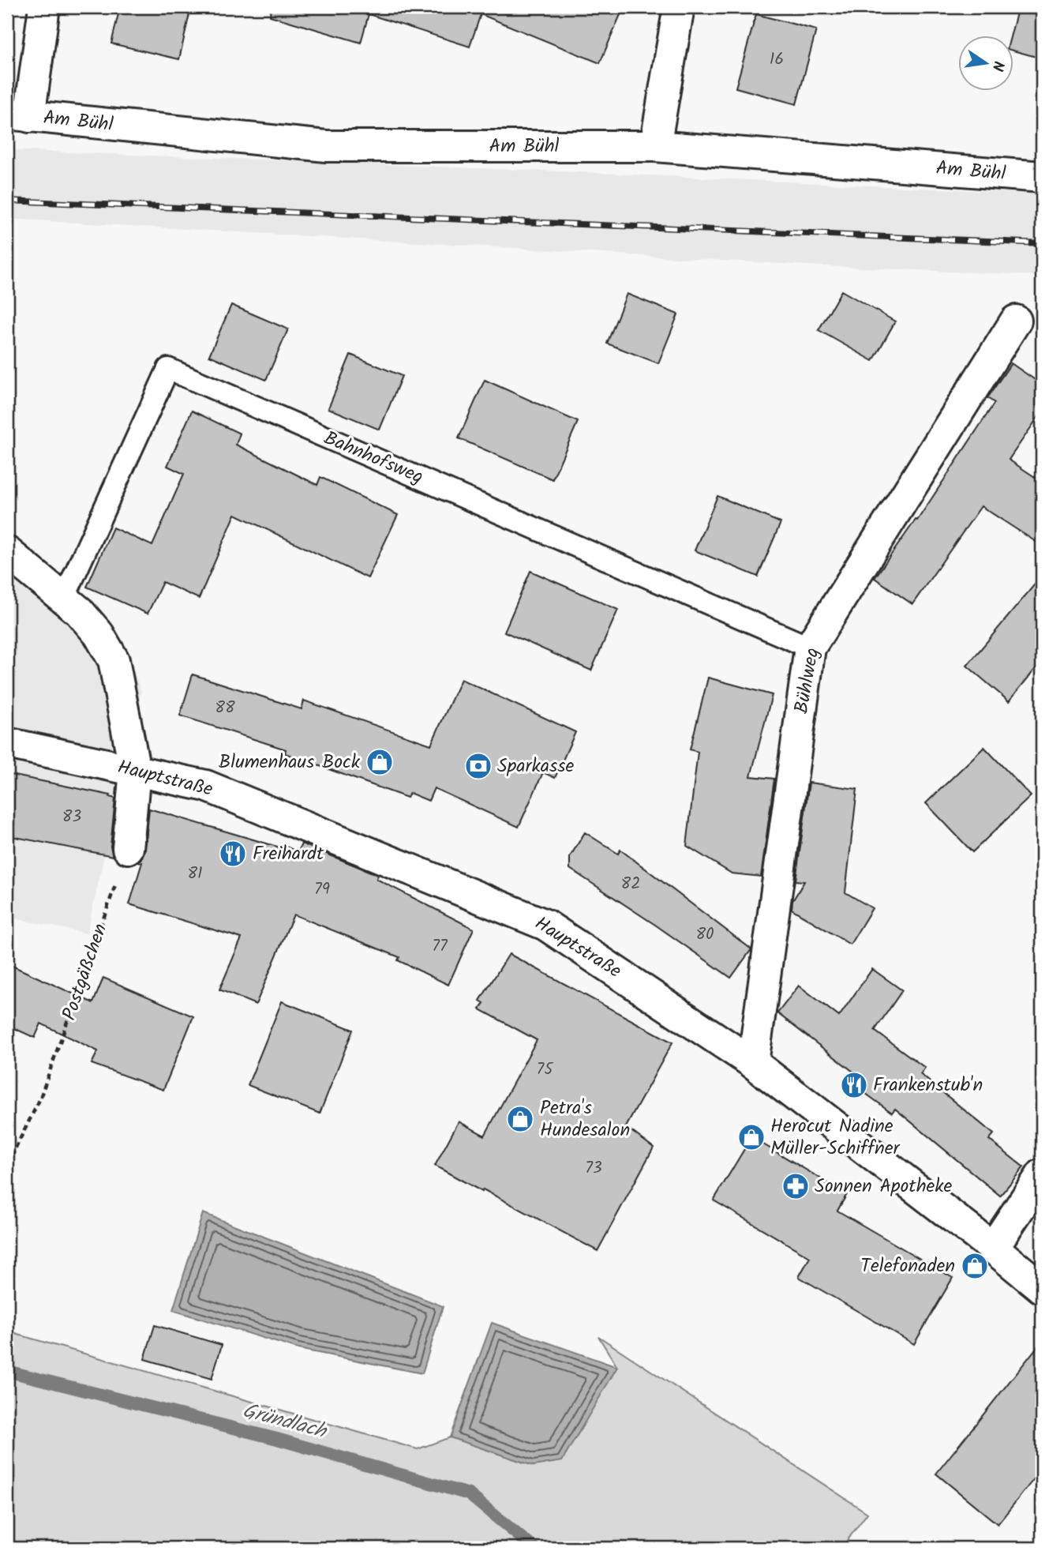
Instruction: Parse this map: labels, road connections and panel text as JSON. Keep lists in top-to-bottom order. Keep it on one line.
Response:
{"streets":{"street":["Am Bühl","Bühlweg","Hauptstraße"],"lane":["Bahnhofsweg"],"path":["Postgäßchen"]},"crossings":[["Bahnhofsweg","Bühlweg"],["Bühlweg","Hauptstraße"]],"water":["Gründlach"],"places":{"shop":["Blumenhaus Bock","Petra's Hundesalon","Herocut Nadine Müller-Schiffner","Telefonaden"],"bank":["Sparkasse"],"restaurant":["Freihardt","Frankenstub'n"],"pharmacy":["Sonnen Apotheke"]},"house_numbers":["16","88","83","81","82","79","80","77","75","73"],"north":"right"}
